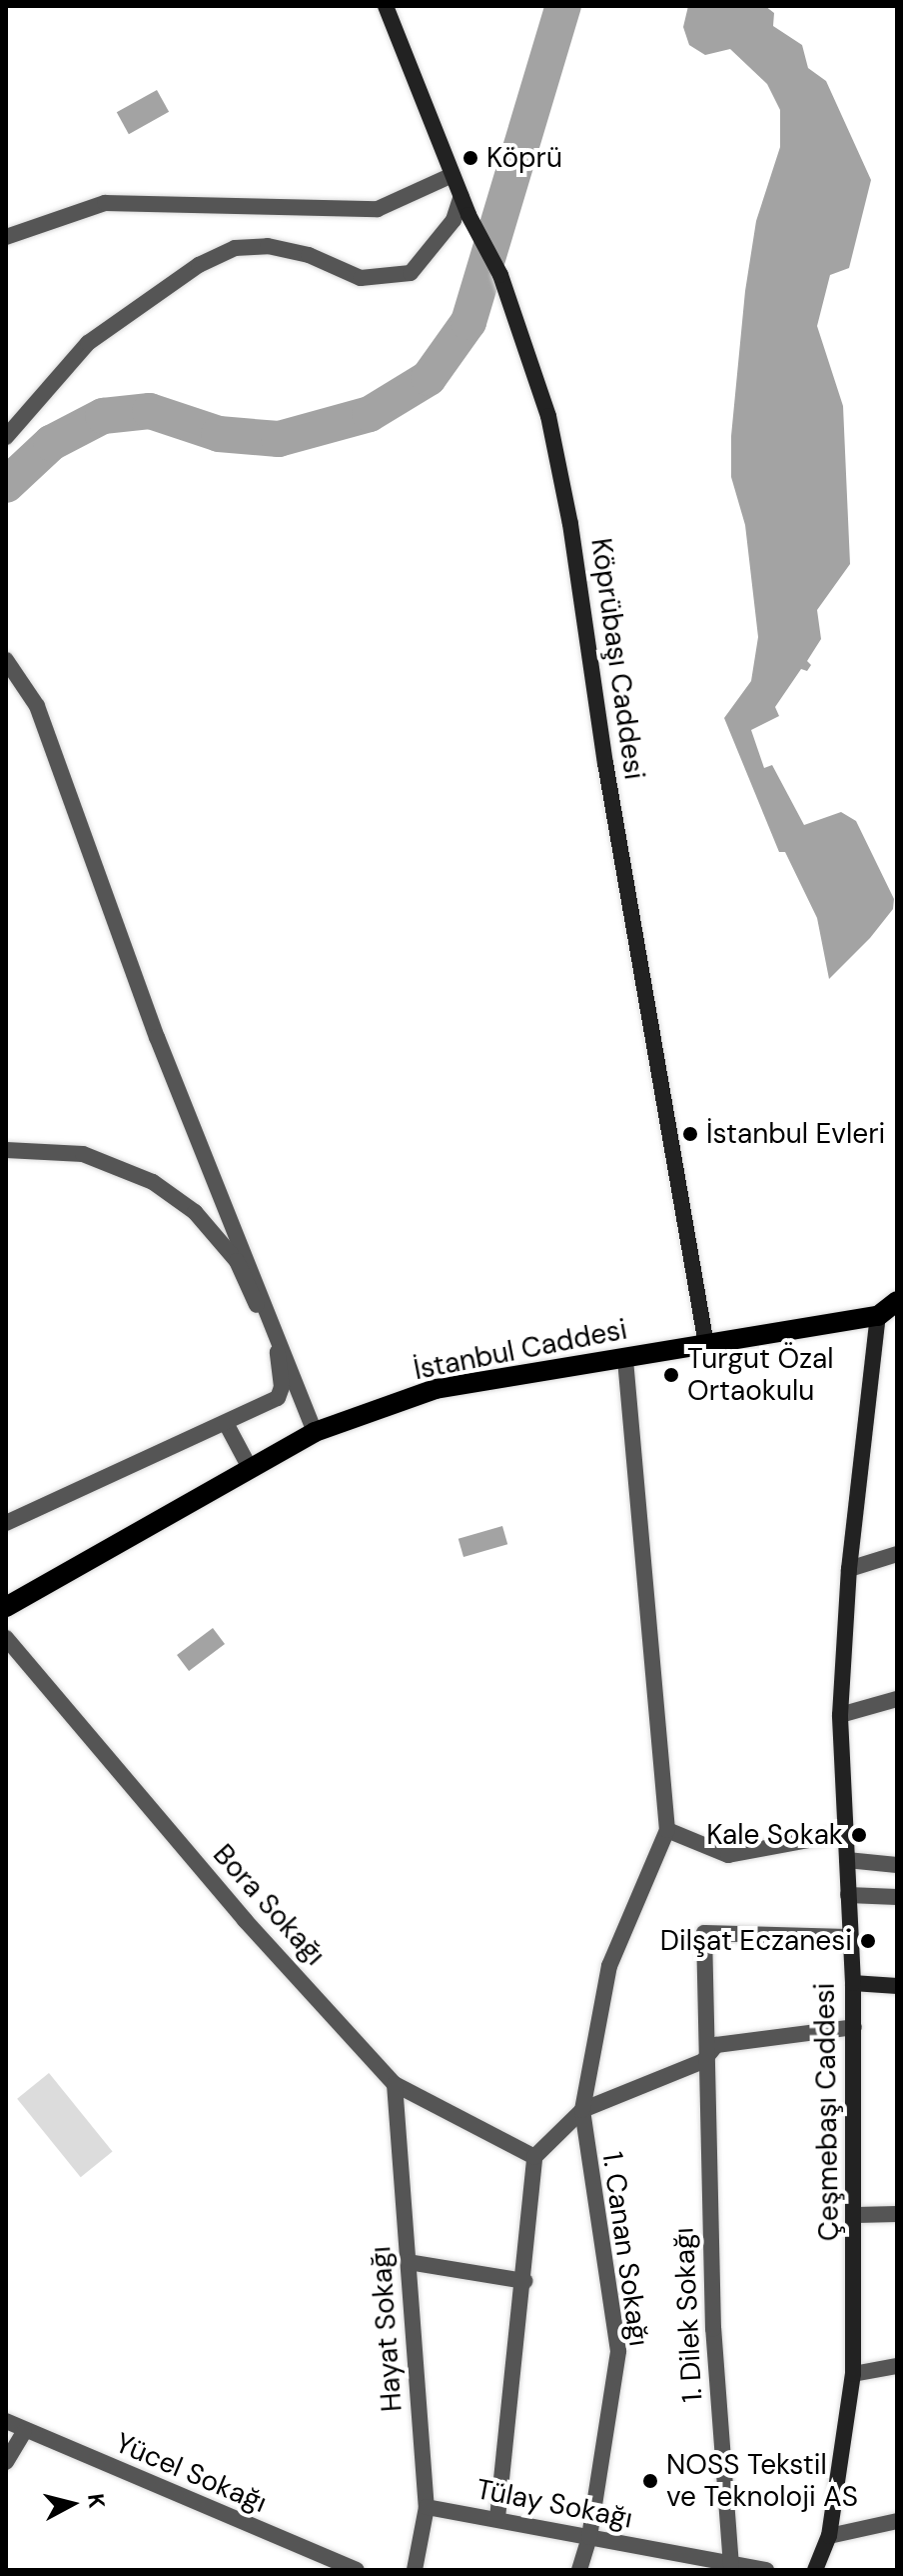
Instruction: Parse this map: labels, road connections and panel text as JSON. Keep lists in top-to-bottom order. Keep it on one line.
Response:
{"streets":{"main road":["İstanbul Caddesi"],"street":["Köprübaşı Caddesi","Bora Sokağı","Çeşmebaşı Caddesi","1. Canan Sokağı","1. Dilek Sokağı","Hayat Sokağı","Yücel Sokağı","Tülay Sokağı"]},"crossings":[["Köprübaşı Caddesi","İstanbul Caddesi"],["İstanbul Caddesi","Çeşmebaşı Caddesi"],["Bora Sokağı","Hayat Sokağı"],["Çeşmebaşı Caddesi","1. Dilek Sokağı"],["1. Canan Sokağı","Tülay Sokağı"],["1. Dilek Sokağı","Tülay Sokağı"],["Hayat Sokağı","Tülay Sokağı"]],"places":["Köprü","İstanbul Evleri","Turgut Özal Ortaokulu","Kale Sokak","Dilşat Eczanesi","NOSS Tekstil ve Teknoloji AS"],"north":"right"}
